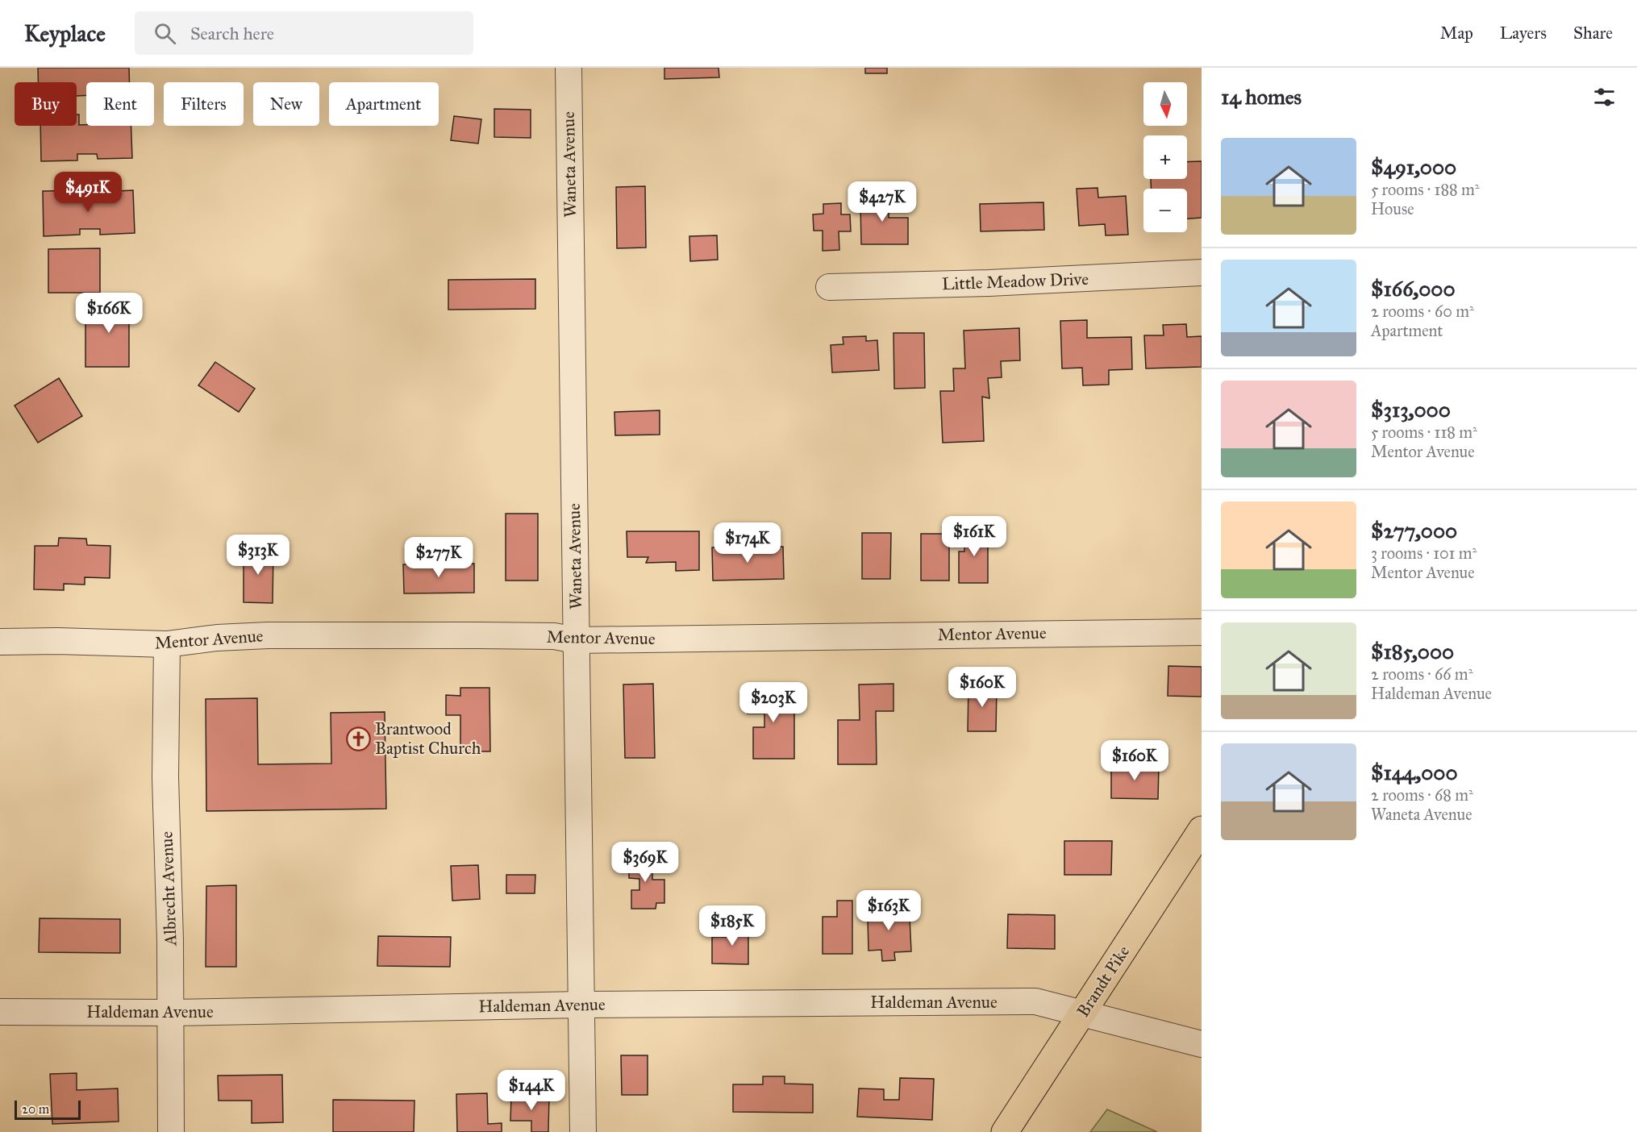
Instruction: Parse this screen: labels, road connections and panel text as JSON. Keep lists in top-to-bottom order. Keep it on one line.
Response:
{"streets":{"main road":["Brandt Pike"],"street":["Waneta Avenue","Little Meadow Drive","Mentor Avenue","Albrecht Avenue","Haldeman Avenue"]},"crossings":[["Waneta Avenue","Mentor Avenue"],["Waneta Avenue","Haldeman Avenue"],["Mentor Avenue","Albrecht Avenue"],["Albrecht Avenue","Haldeman Avenue"],["Brandt Pike","Haldeman Avenue"]],"places":{"church":["Brantwood Baptist Church"]},"scale_bar":"20 m","north":"bottom","page":{"header":"Keyplace","search":"Search here","nav":["Map","Layers","Share"],"heading":"14 homes","map_buttons":["+","−"],"chip":["Buy","Rent","Filters","New","Apartment"],"list":[{"name":"$491,000","note":"5 rooms · 188 m² · House"},{"name":"$166,000","note":"2 rooms · 60 m² · Apartment"},{"name":"$313,000","note":"5 rooms · 118 m² · Mentor Avenue"},{"name":"$277,000","note":"3 rooms · 101 m² · Mentor Avenue"},{"name":"$185,000","note":"2 rooms · 66 m² · Haldeman Avenue"},{"name":"$144,000","note":"2 rooms · 68 m² · Waneta Avenue"}],"price":["$491K","$427K","$166K","$161K","$174K","$313K","$277K","$160K","$203K","$160K","$369K","$163K","$185K","$144K"],"scale":"20 m"}}
